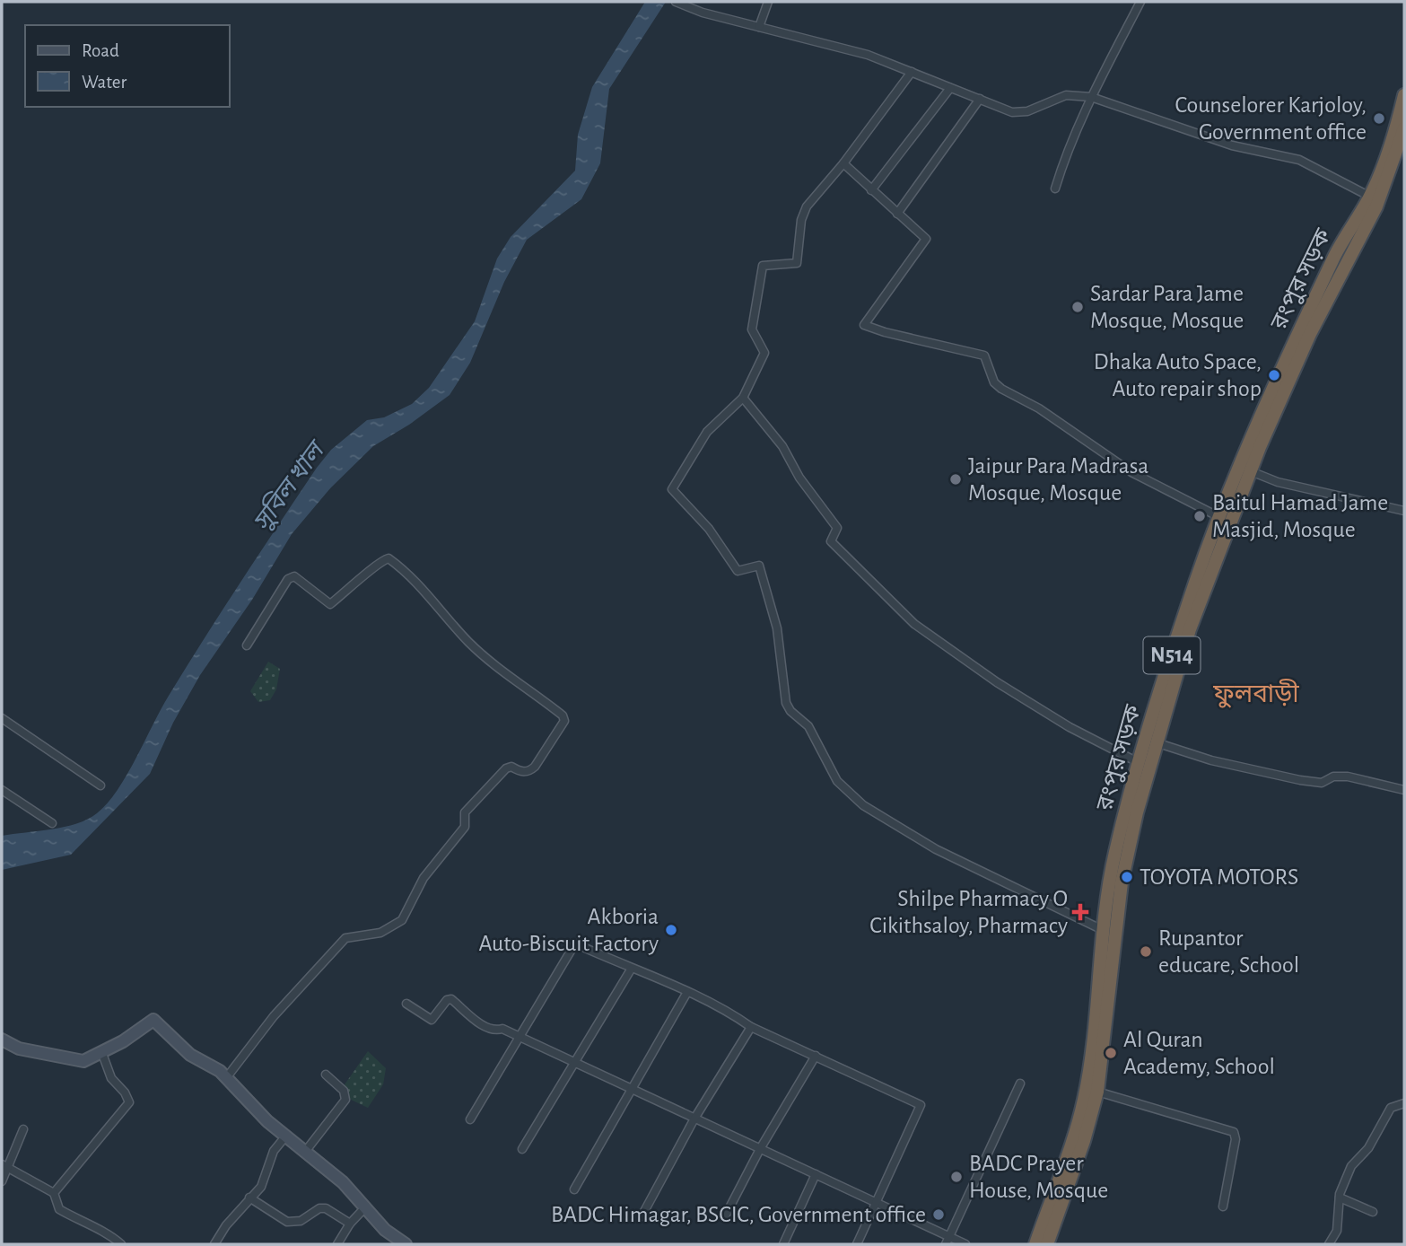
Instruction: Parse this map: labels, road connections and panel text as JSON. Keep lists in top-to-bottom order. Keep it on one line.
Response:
{"streets":{"highway":["রংপুর সড়ক","N514"]},"districts":["ফুলবাড়ী"],"water":["সুবিল খাল"],"places":{"other":["Counselorer Karjoloy, Government office","Sardar Para Jame Mosque, Mosque","Dhaka Auto Space, Auto repair shop","Jaipur Para Madrasa Mosque, Mosque","Baitul Hamad Jame Masjid, Mosque","TOYOTA MOTORS","Akboria Auto-Biscuit Factory","Rupantor educare, School","Al Quran Academy, School","BADC Prayer House, Mosque","BADC Himagar, BSCIC, Government office"],"health":["Shilpe Pharmacy O Cikithsaloy, Pharmacy"]},"legend":["Road","Water"]}
